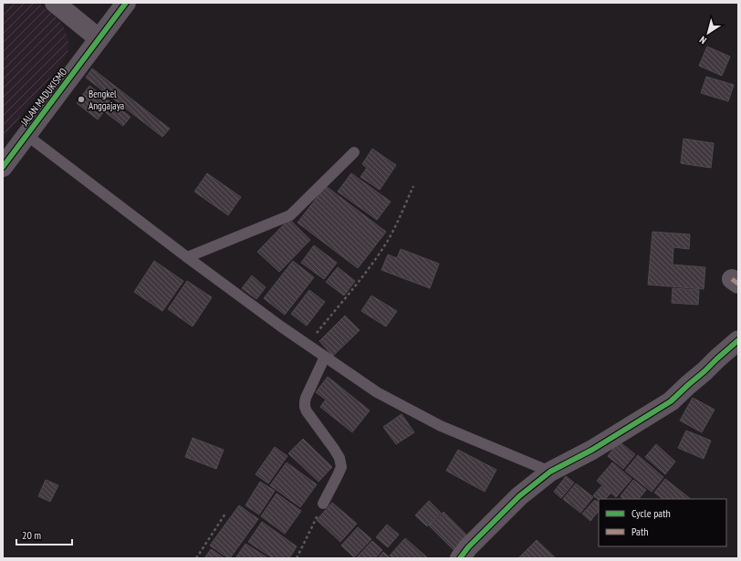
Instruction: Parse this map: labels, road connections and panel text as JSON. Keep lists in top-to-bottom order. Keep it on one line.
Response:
{"streets":{"street":["JALAN MADUKISMO"]},"places":["Bengkel Anggajaya"],"legend":["Cycle path","Path"],"scale_bar":"20 m","north":"bottom left"}
